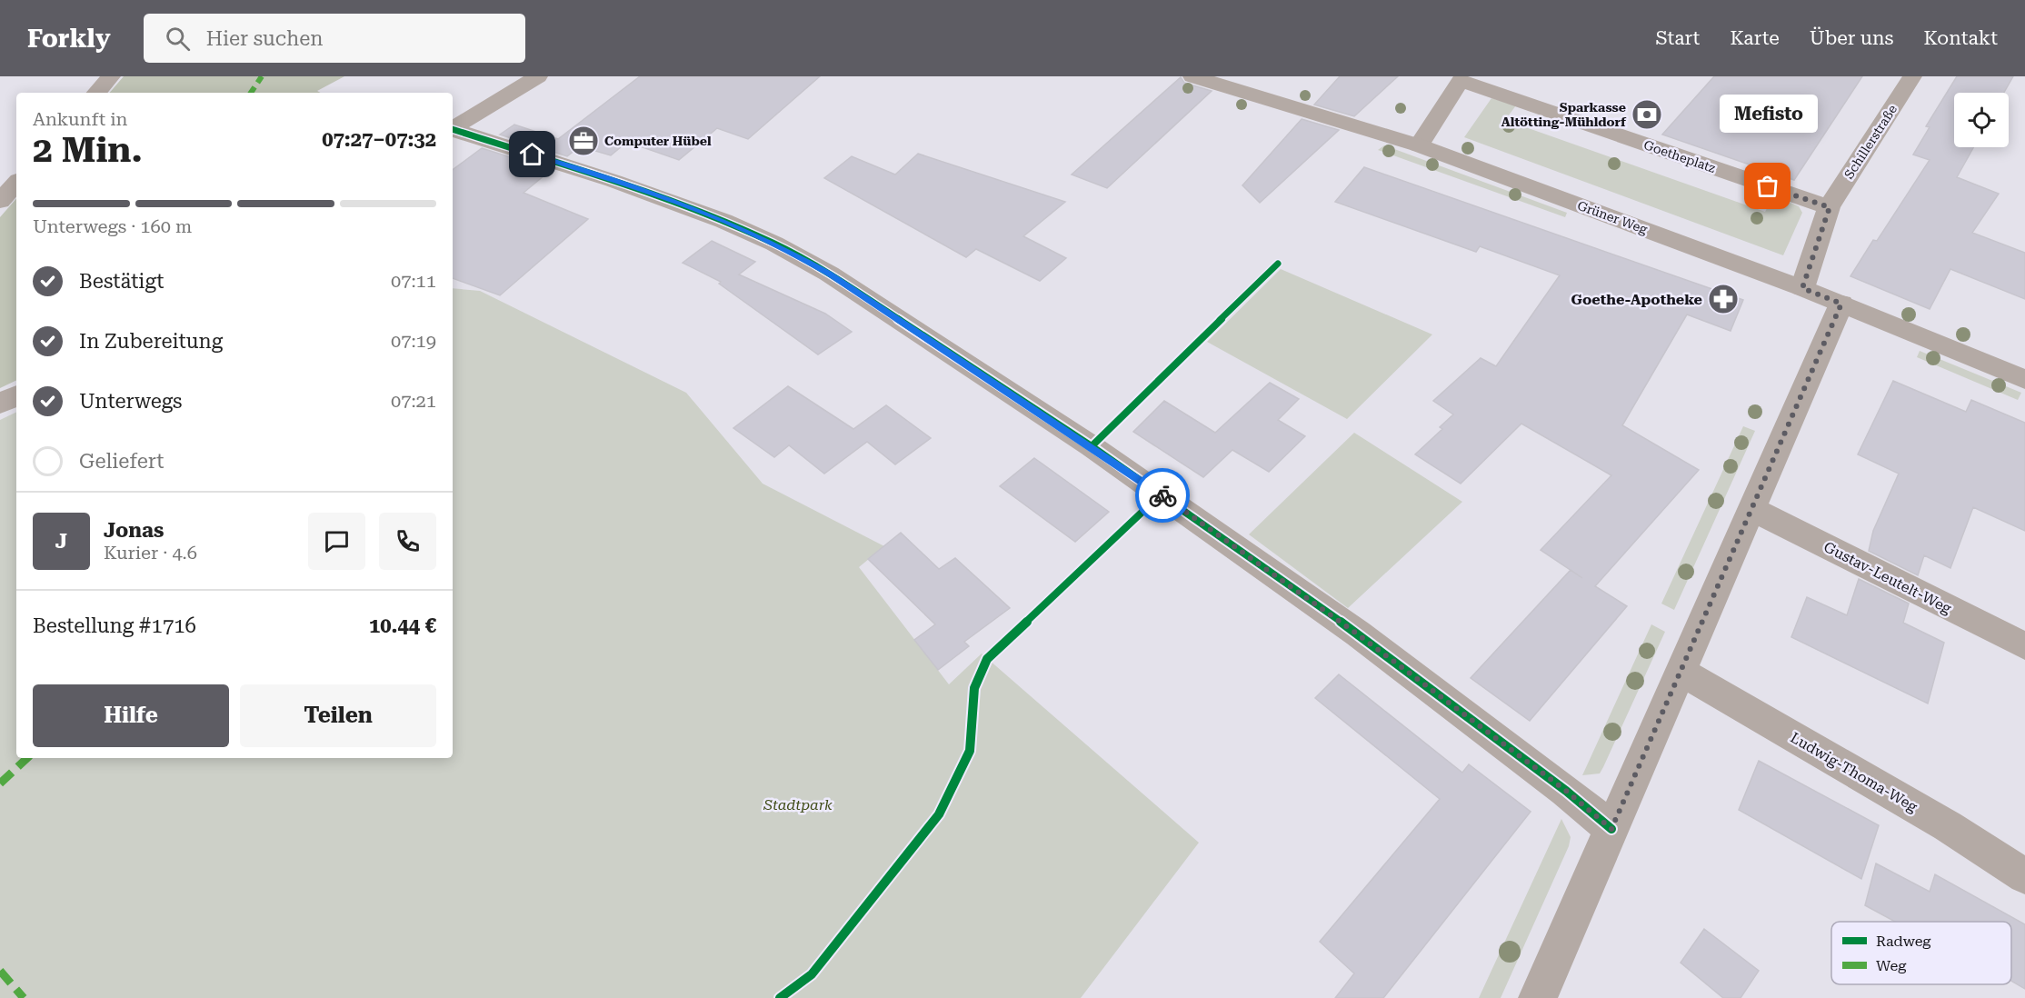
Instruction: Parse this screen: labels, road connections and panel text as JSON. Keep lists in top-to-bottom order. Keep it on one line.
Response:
{"streets":{"street":["Schillerstraße","Goetheplatz","Grüner Weg","Gustav-Leutelt-Weg","Ludwig-Thoma-Weg"]},"crossings":[["Schillerstraße","Goetheplatz"],["Goetheplatz","Grüner Weg"]],"parks":["Stadtpark"],"places":{"bank":["Sparkasse Altötting-Mühldorf"],"office":["Computer Hübel"],"other":["Mefisto"],"pharmacy":["Goethe-Apotheke"]},"legend":["Radweg","Weg"],"page":{"header":"Forkly","search":"Hier suchen","nav":["Start","Karte","Über uns","Kontakt"],"heading":["2 Min.","Ankunft in","07:27–07:32"],"panel":["Jonas","Kurier · 4.6","Bestellung #1716","10.44 €"],"bubble":"Mefisto","bar":"Unterwegs · 160 m","list":[["Bestätigt","07:11"],["In Zubereitung","07:19"],["Unterwegs","07:21"],"Geliefert"],"round":"J","buttons":["Hilfe","Teilen"]}}
